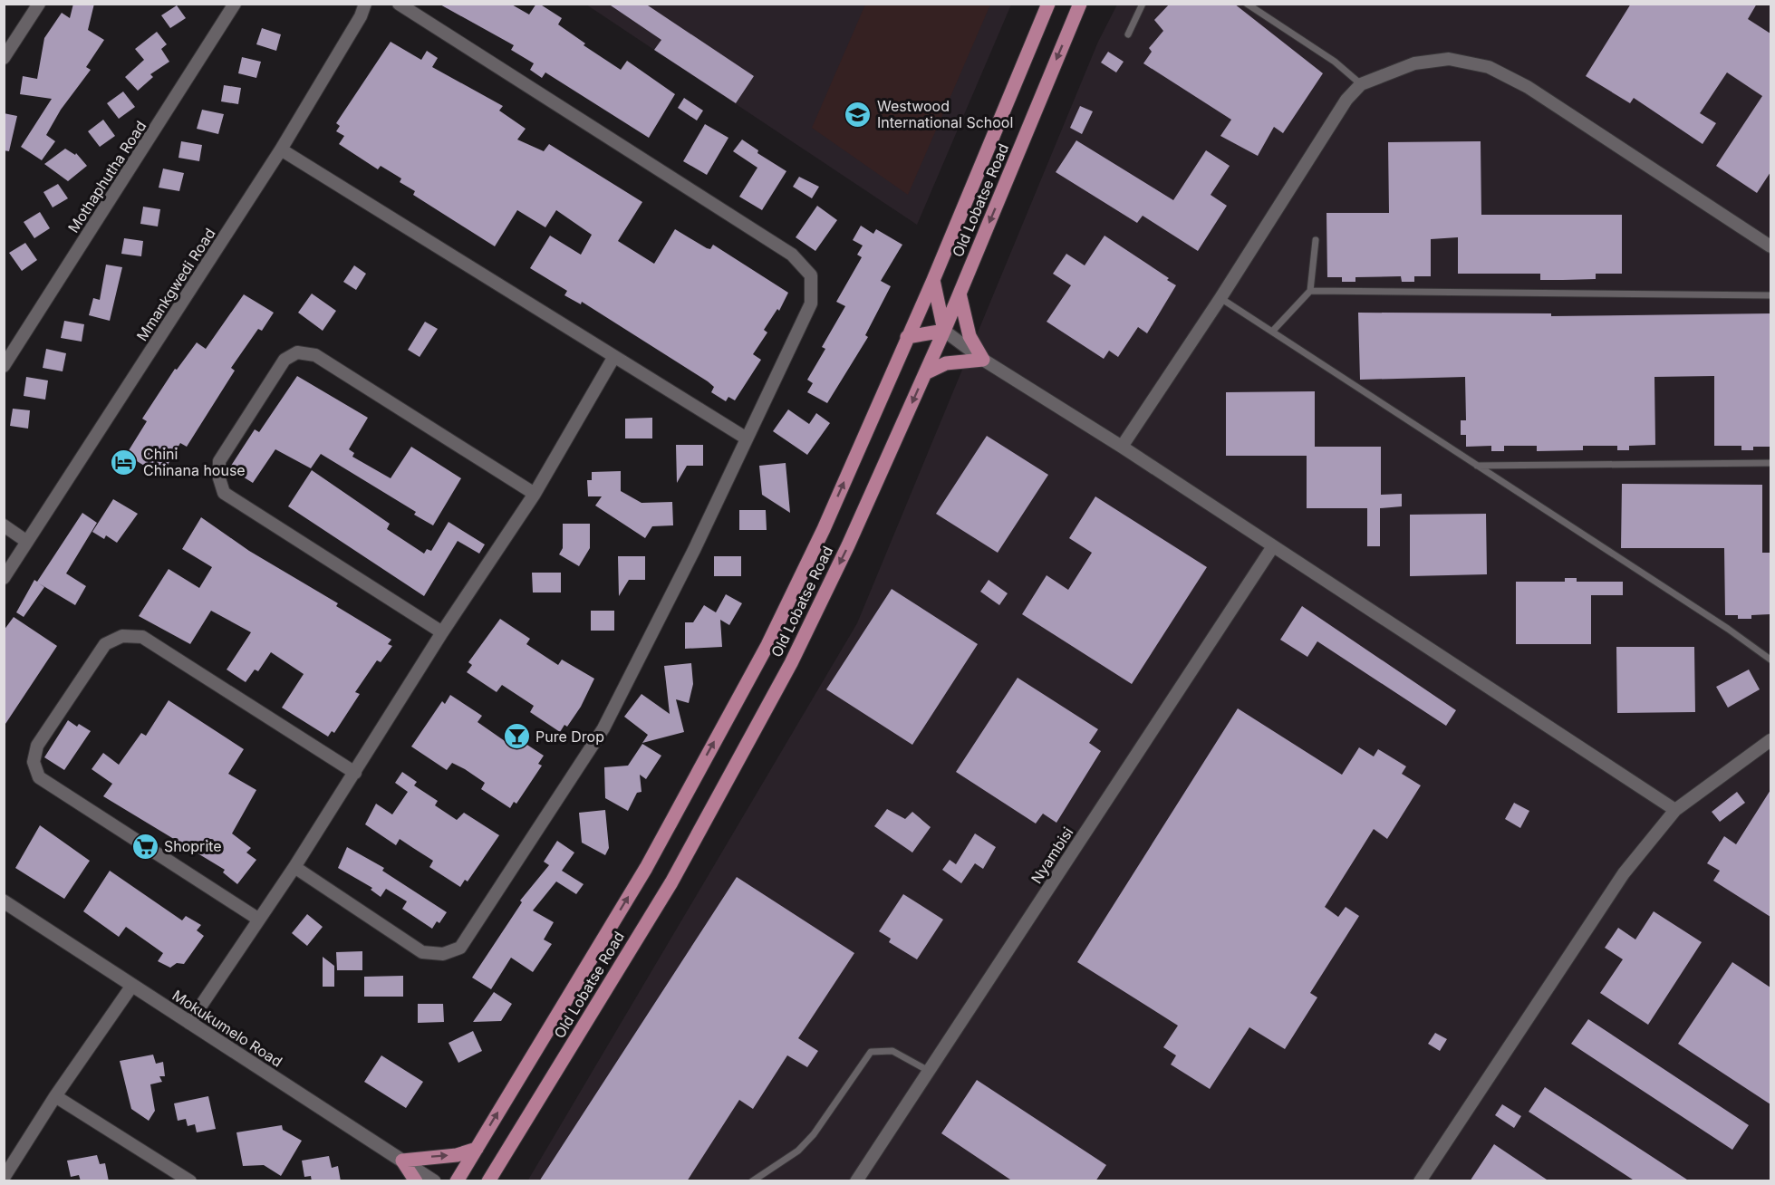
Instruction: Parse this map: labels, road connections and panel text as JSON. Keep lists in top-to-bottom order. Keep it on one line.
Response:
{"streets":{"main road":["Old Lobatse Road"],"street":["Mothaphutha Road","Mmankgwedi Road","Nyambisi","Mokukumelo Road"]},"places":{"school or university":["Westwood International School"],"hotel":["Chini Chinana house"],"bar":["Pure Drop"],"supermarket":["Shoprite"]}}
